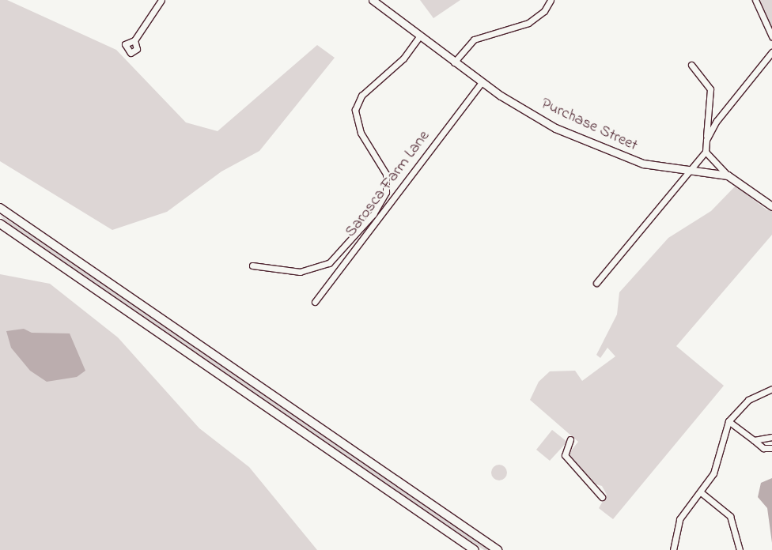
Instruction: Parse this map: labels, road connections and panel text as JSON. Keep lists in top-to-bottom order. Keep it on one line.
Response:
{"streets":{"main road":["Purchase Street"],"street":["Sarosca Farm Lane"]},"crossings":[["Purchase Street","Sarosca Farm Lane"]]}
